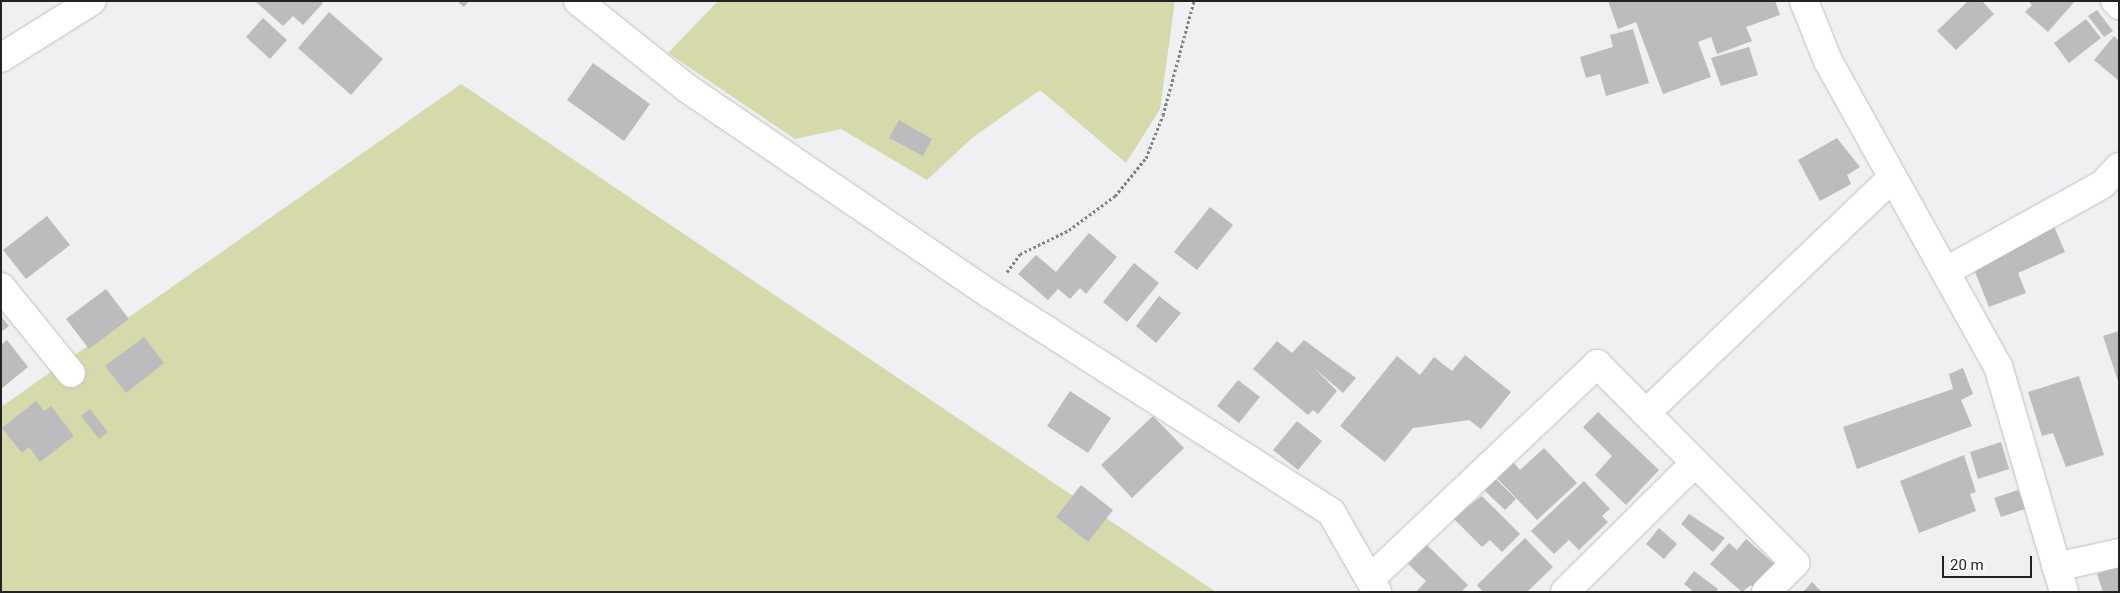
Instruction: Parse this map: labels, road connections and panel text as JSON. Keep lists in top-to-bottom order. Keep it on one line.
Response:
{"scale_bar":"20 m"}
